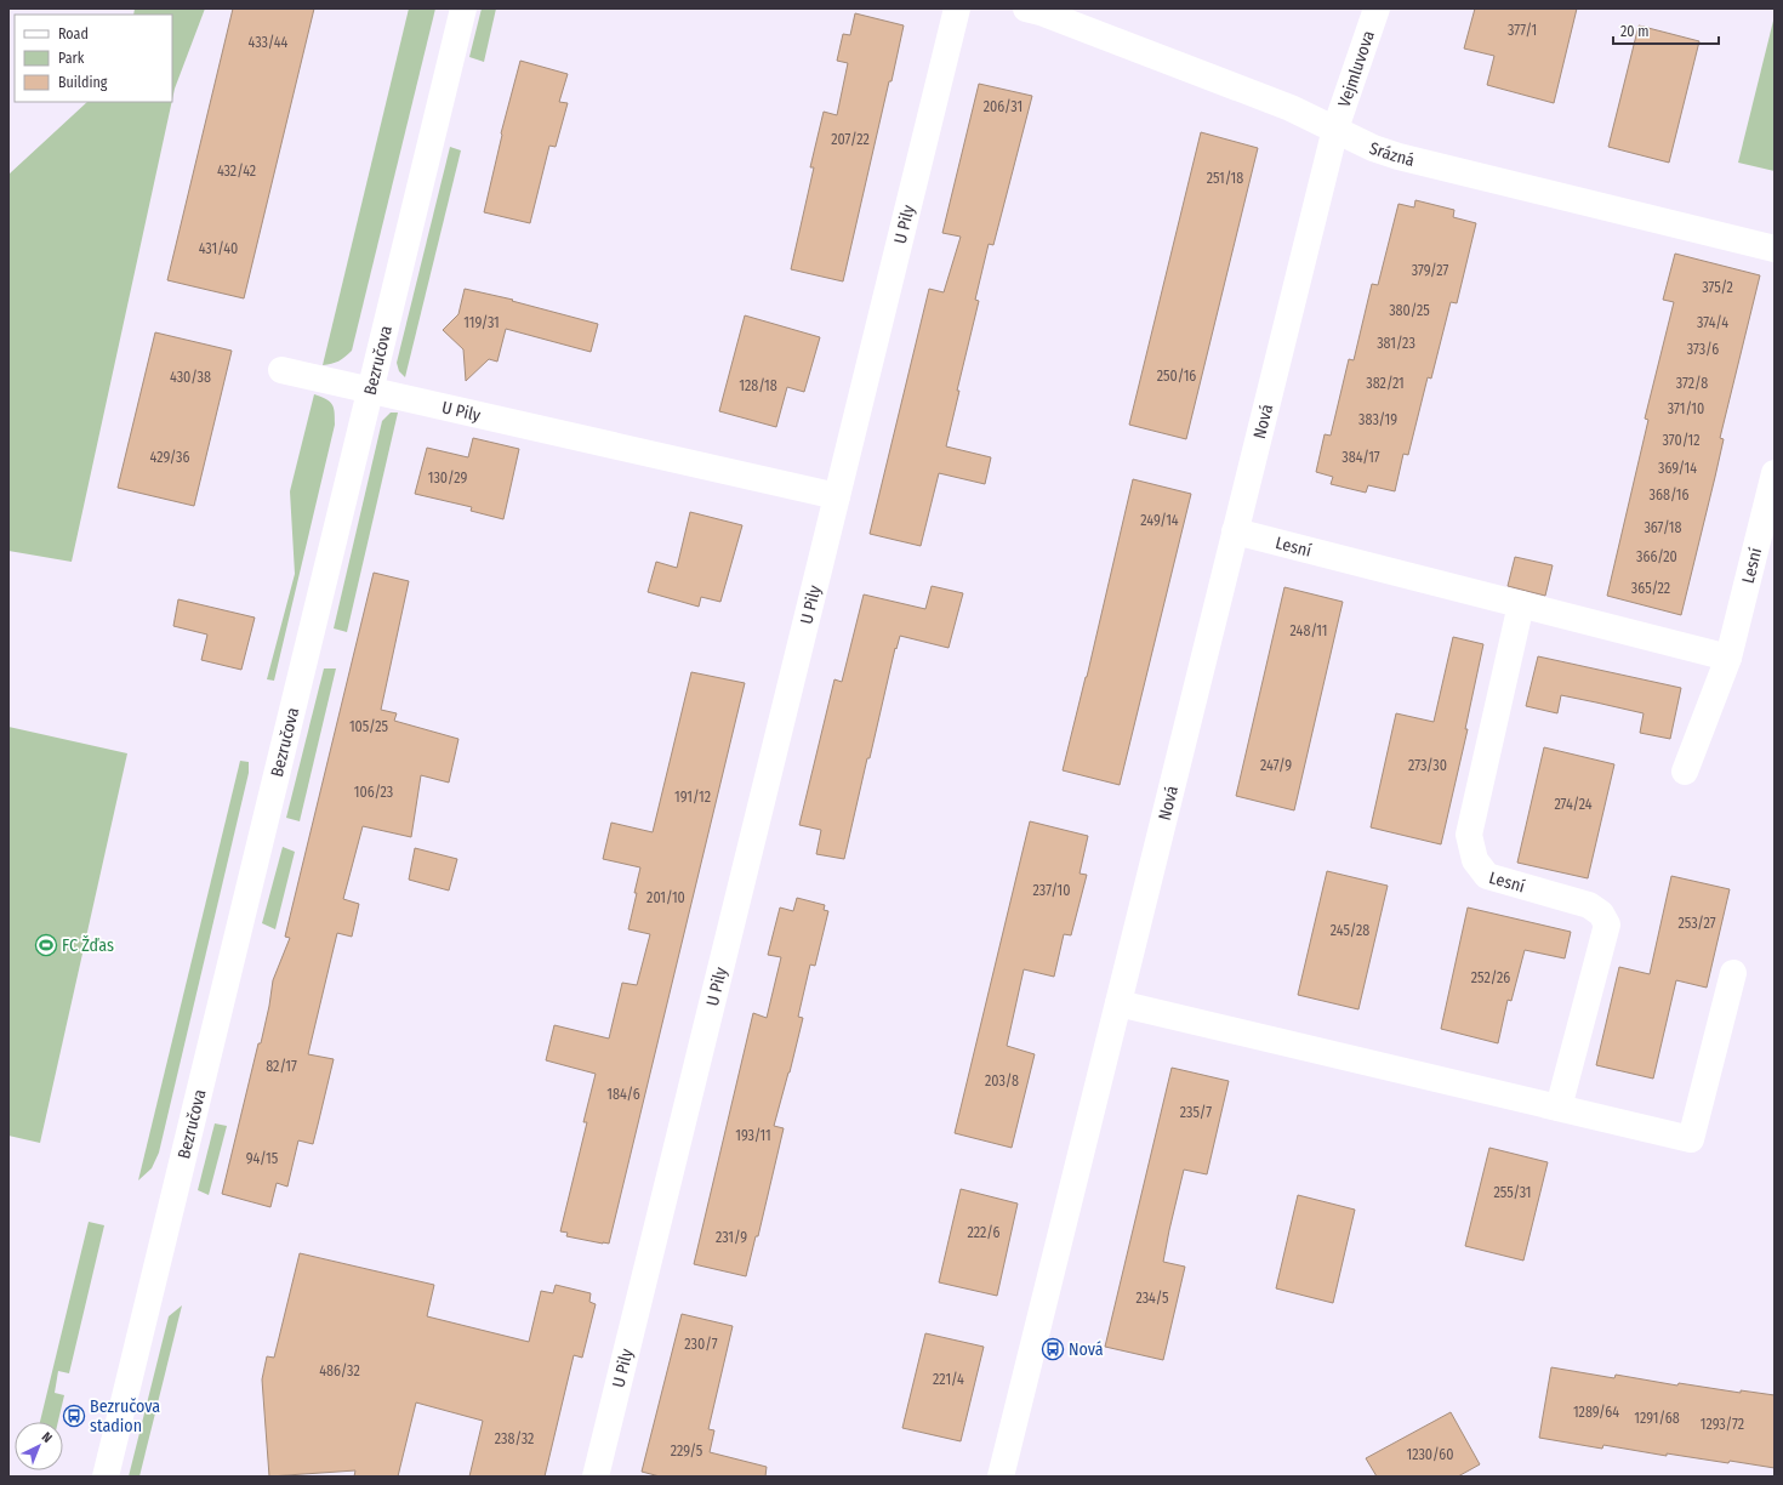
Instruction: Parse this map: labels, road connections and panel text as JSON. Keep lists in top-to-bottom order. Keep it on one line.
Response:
{"streets":{"street":["Vejmluvova","Srázná","U Pily","Bezručova","Nová","Lesní"]},"crossings":[["Vejmluvova","Srázná"],["Vejmluvova","Nová"],["Srázná","Nová"],["U Pily","Bezručova"],["Nová","Lesní"]],"places":{"sports":["FC Žďas"],"bus stop":["Nová","Bezručova stadion"]},"house_numbers":["377/1","433/44","206/31","207/22","432/42","251/18","431/40","379/27","375/2","380/25","119/31","374/4","381/23","373/6","250/16","430/38","382/21","372/8","128/18","371/10","383/19","370/12","429/36","384/17","369/14","130/29","368/16","249/14","367/18","366/20","365/22","248/11","105/25","247/9","273/30","106/23","191/12","274/24","237/10","201/10","253/27","245/28","252/26","82/17","203/8","184/6","235/7","193/11","94/15","255/31","222/6","231/9","234/5","230/7","486/32","221/4","1289/64","1291/68","1293/72","238/32","229/5","1230/60"],"legend":["Road","Park","Building"],"scale_bar":"20 m","north":"top right"}
